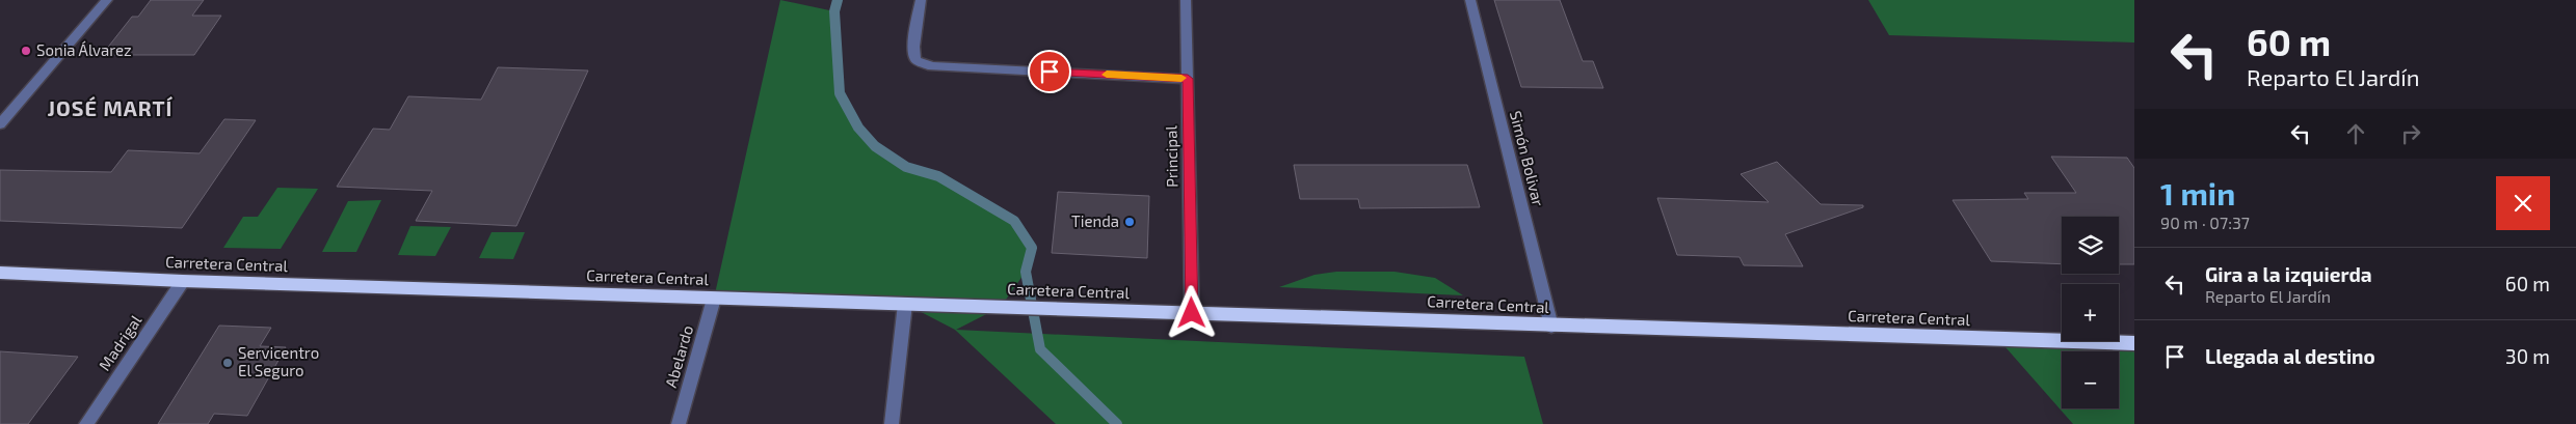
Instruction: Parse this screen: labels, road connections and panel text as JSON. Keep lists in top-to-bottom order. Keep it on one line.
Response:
{"streets":{"highway":["Carretera Central"],"street":["Principal","Simón Bolivar","Madrigal","Abelardo"]},"crossings":[["Principal","Carretera Central"],["Simón Bolivar","Carretera Central"],["Carretera Central","Madrigal"],["Carretera Central","Abelardo"]],"districts":["JOSÉ MARTÍ"],"places":["Sonia Álvarez","Tienda","Servicentro El Seguro"],"page":{"turn":["60 m","Reparto El Jardín"],"heading":["1 min","90 m · 07:37"],"map_buttons":["+","−"],"list":[{"name":"Gira a la izquierda","note":"Reparto El Jardín","value":"60 m"},{"name":"Llegada al destino","value":"30 m"}]}}
